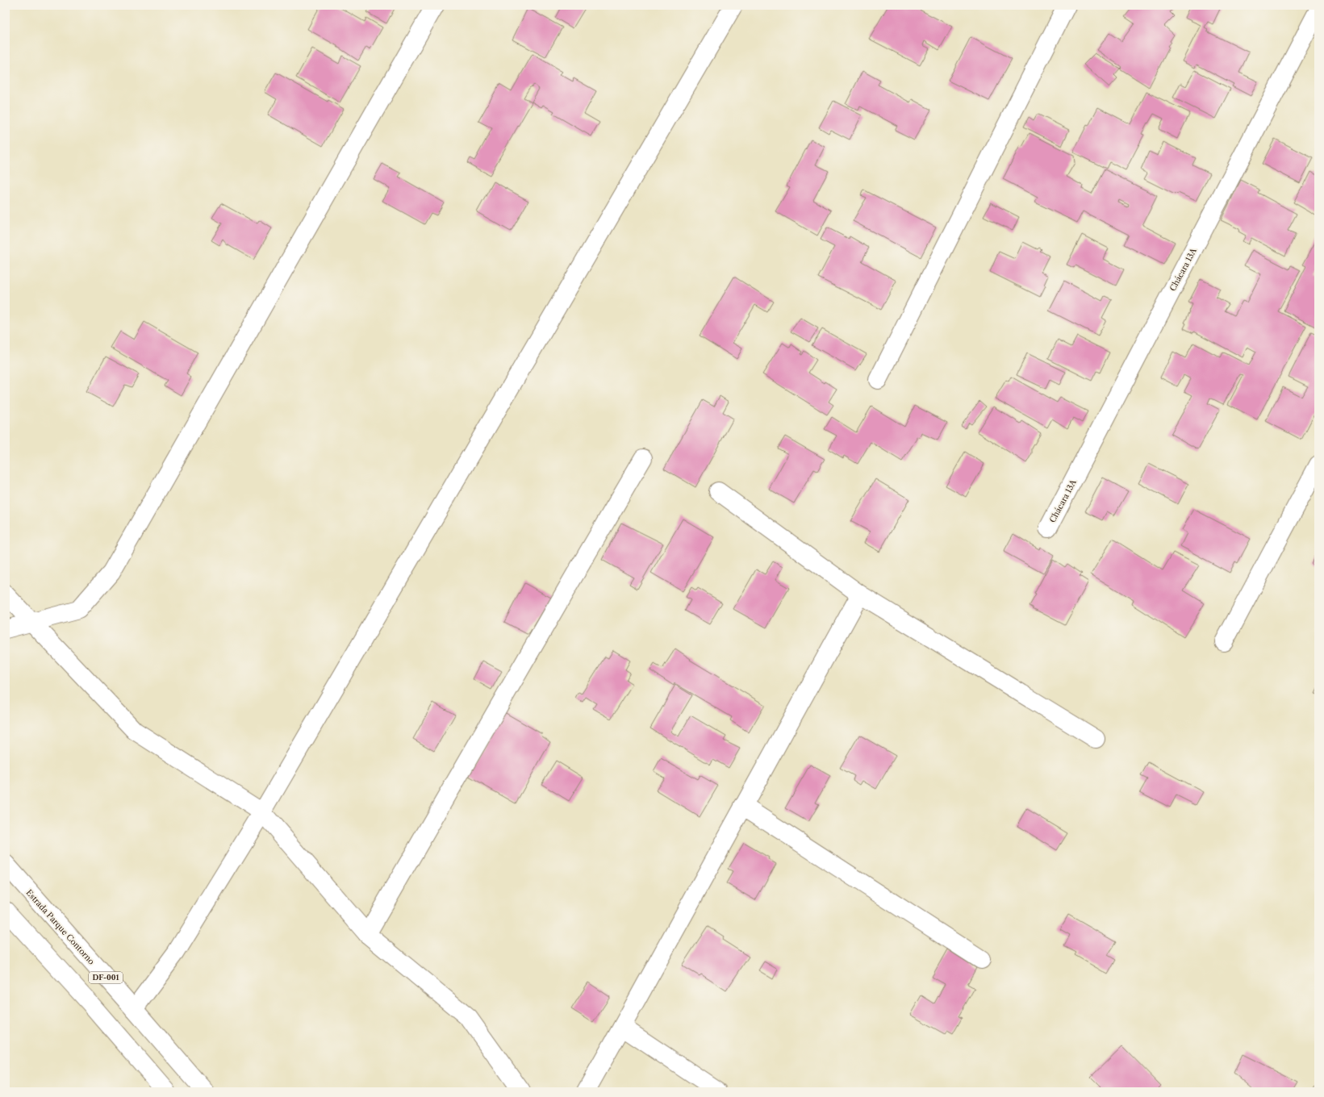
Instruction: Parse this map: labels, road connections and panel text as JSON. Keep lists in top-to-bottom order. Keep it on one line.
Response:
{"streets":{"main road":["Chácara 13A","Estrada Parque Contorno","DF-001"]}}
